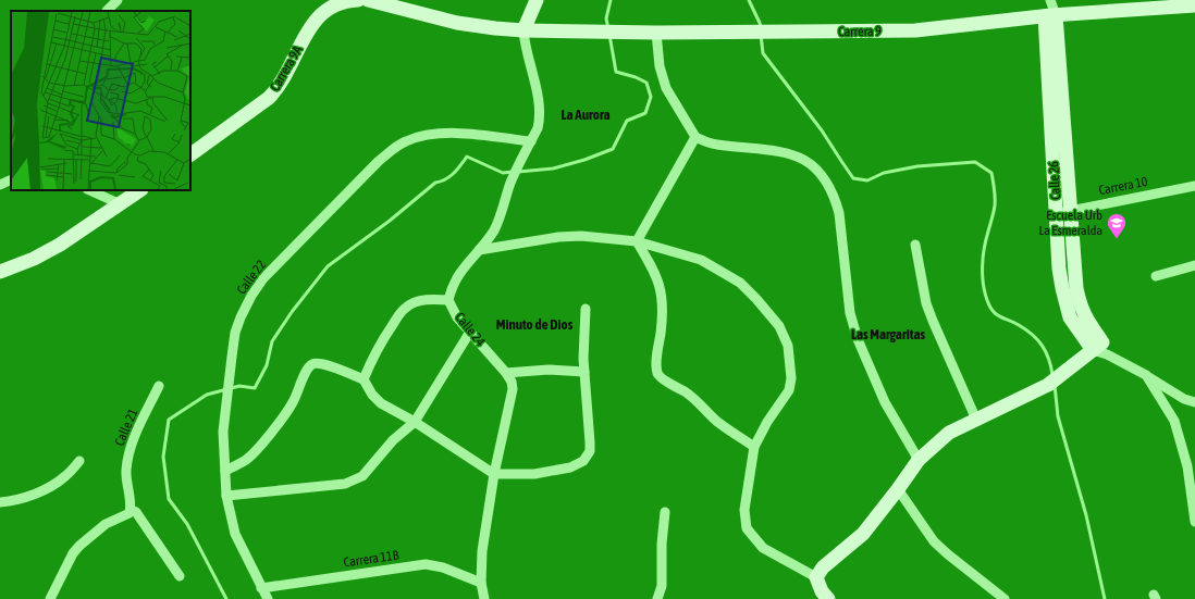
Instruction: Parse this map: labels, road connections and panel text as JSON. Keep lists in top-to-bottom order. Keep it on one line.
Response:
{"streets":{"main road":["Carrera 9","Carrera 9A","Calle 26","Calle 24"],"street":["Carrera 10","Calle 22","Calle 21","Carrera 11B"]},"crossings":[["Carrera 9","Calle 26"],["Carrera 9","Calle 24"],["Calle 26","Carrera 10"],["Calle 22","Calle 24"],["Calle 22","Carrera 11B"],["Calle 24","Carrera 11B"]],"districts":["La Aurora","Minuto de Dios","Las Margaritas"],"places":{"school or university":["Escuela Urb La Esmeralda"]}}
